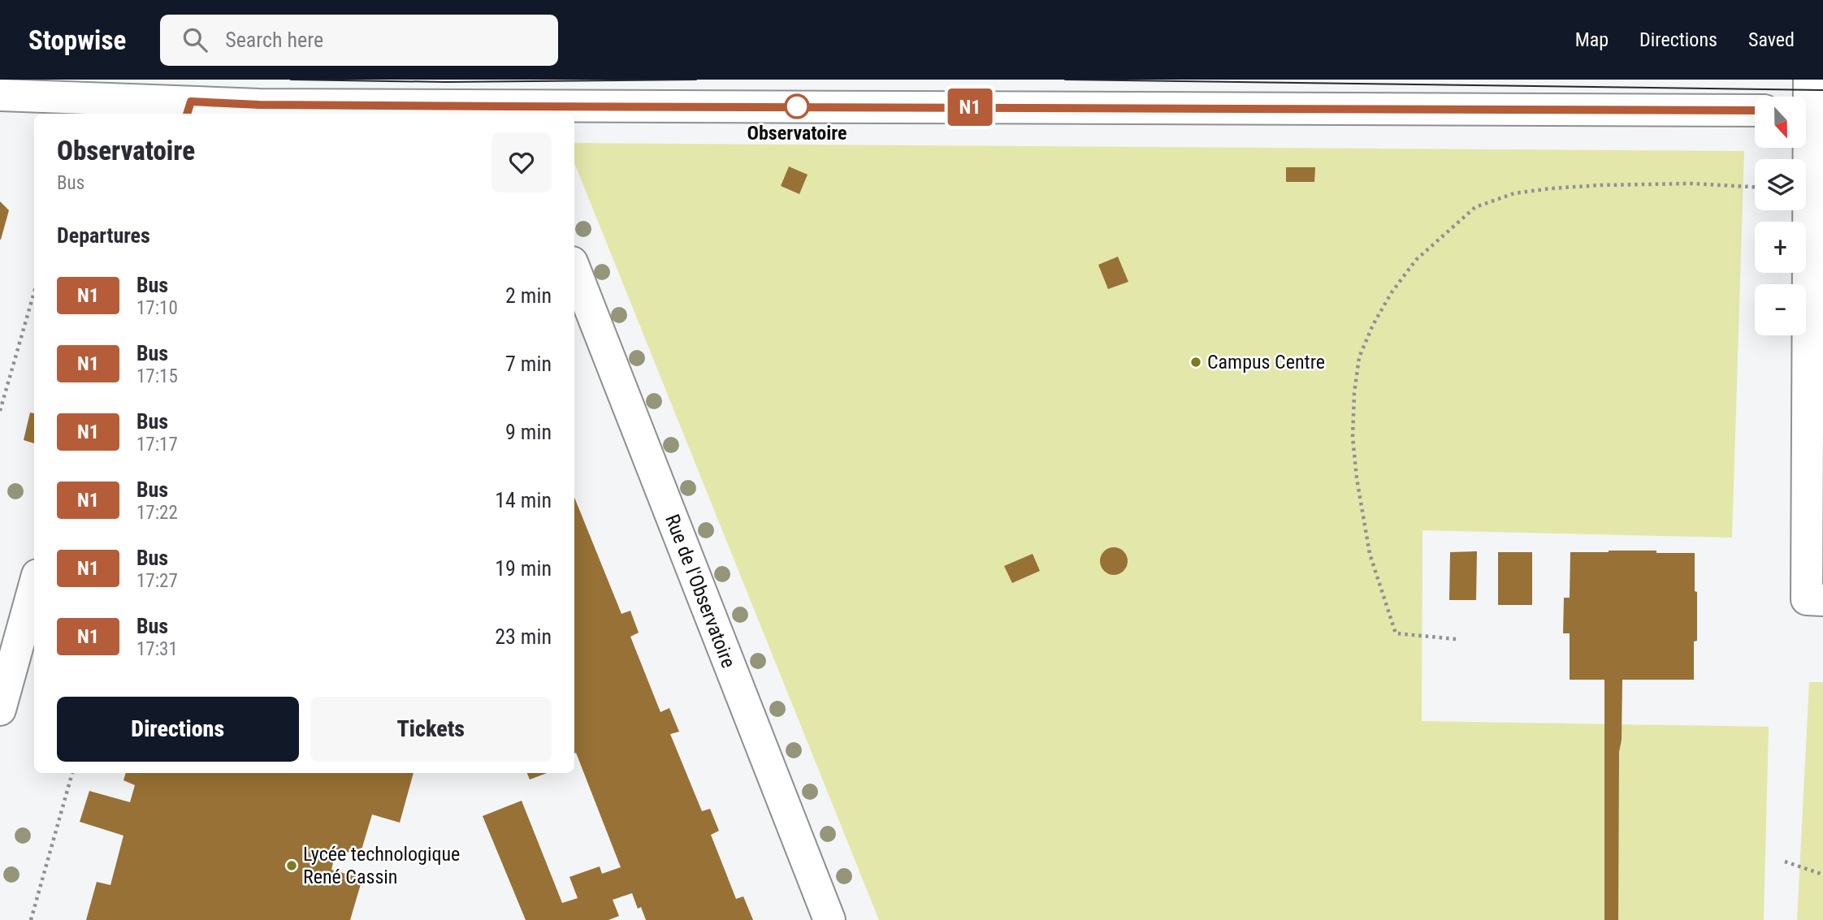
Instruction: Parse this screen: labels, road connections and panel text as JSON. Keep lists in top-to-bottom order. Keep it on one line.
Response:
{"streets":{"street":["Rue de l'Observatoire"]},"places":["Observatoire","Campus Centre","Lycée technologique René Cassin"],"lines":["bus line N1"],"north":"bottom","page":{"header":"Stopwise","search":"Search here","nav":["Map","Directions","Saved"],"on_map":"N1","map_buttons":["+","−"],"heading":[["Observatoire","Bus"],"Departures"],"list":[{"mark":"N1","name":"Bus","note":"17:10","value":"2 min"},{"mark":"N1","name":"Bus","note":"17:15","value":"7 min"},{"mark":"N1","name":"Bus","note":"17:17","value":"9 min"},{"mark":"N1","name":"Bus","note":"17:22","value":"14 min"},{"mark":"N1","name":"Bus","note":"17:27","value":"19 min"},{"mark":"N1","name":"Bus","note":"17:31","value":"23 min"}],"buttons":["Directions","Tickets"]}}
